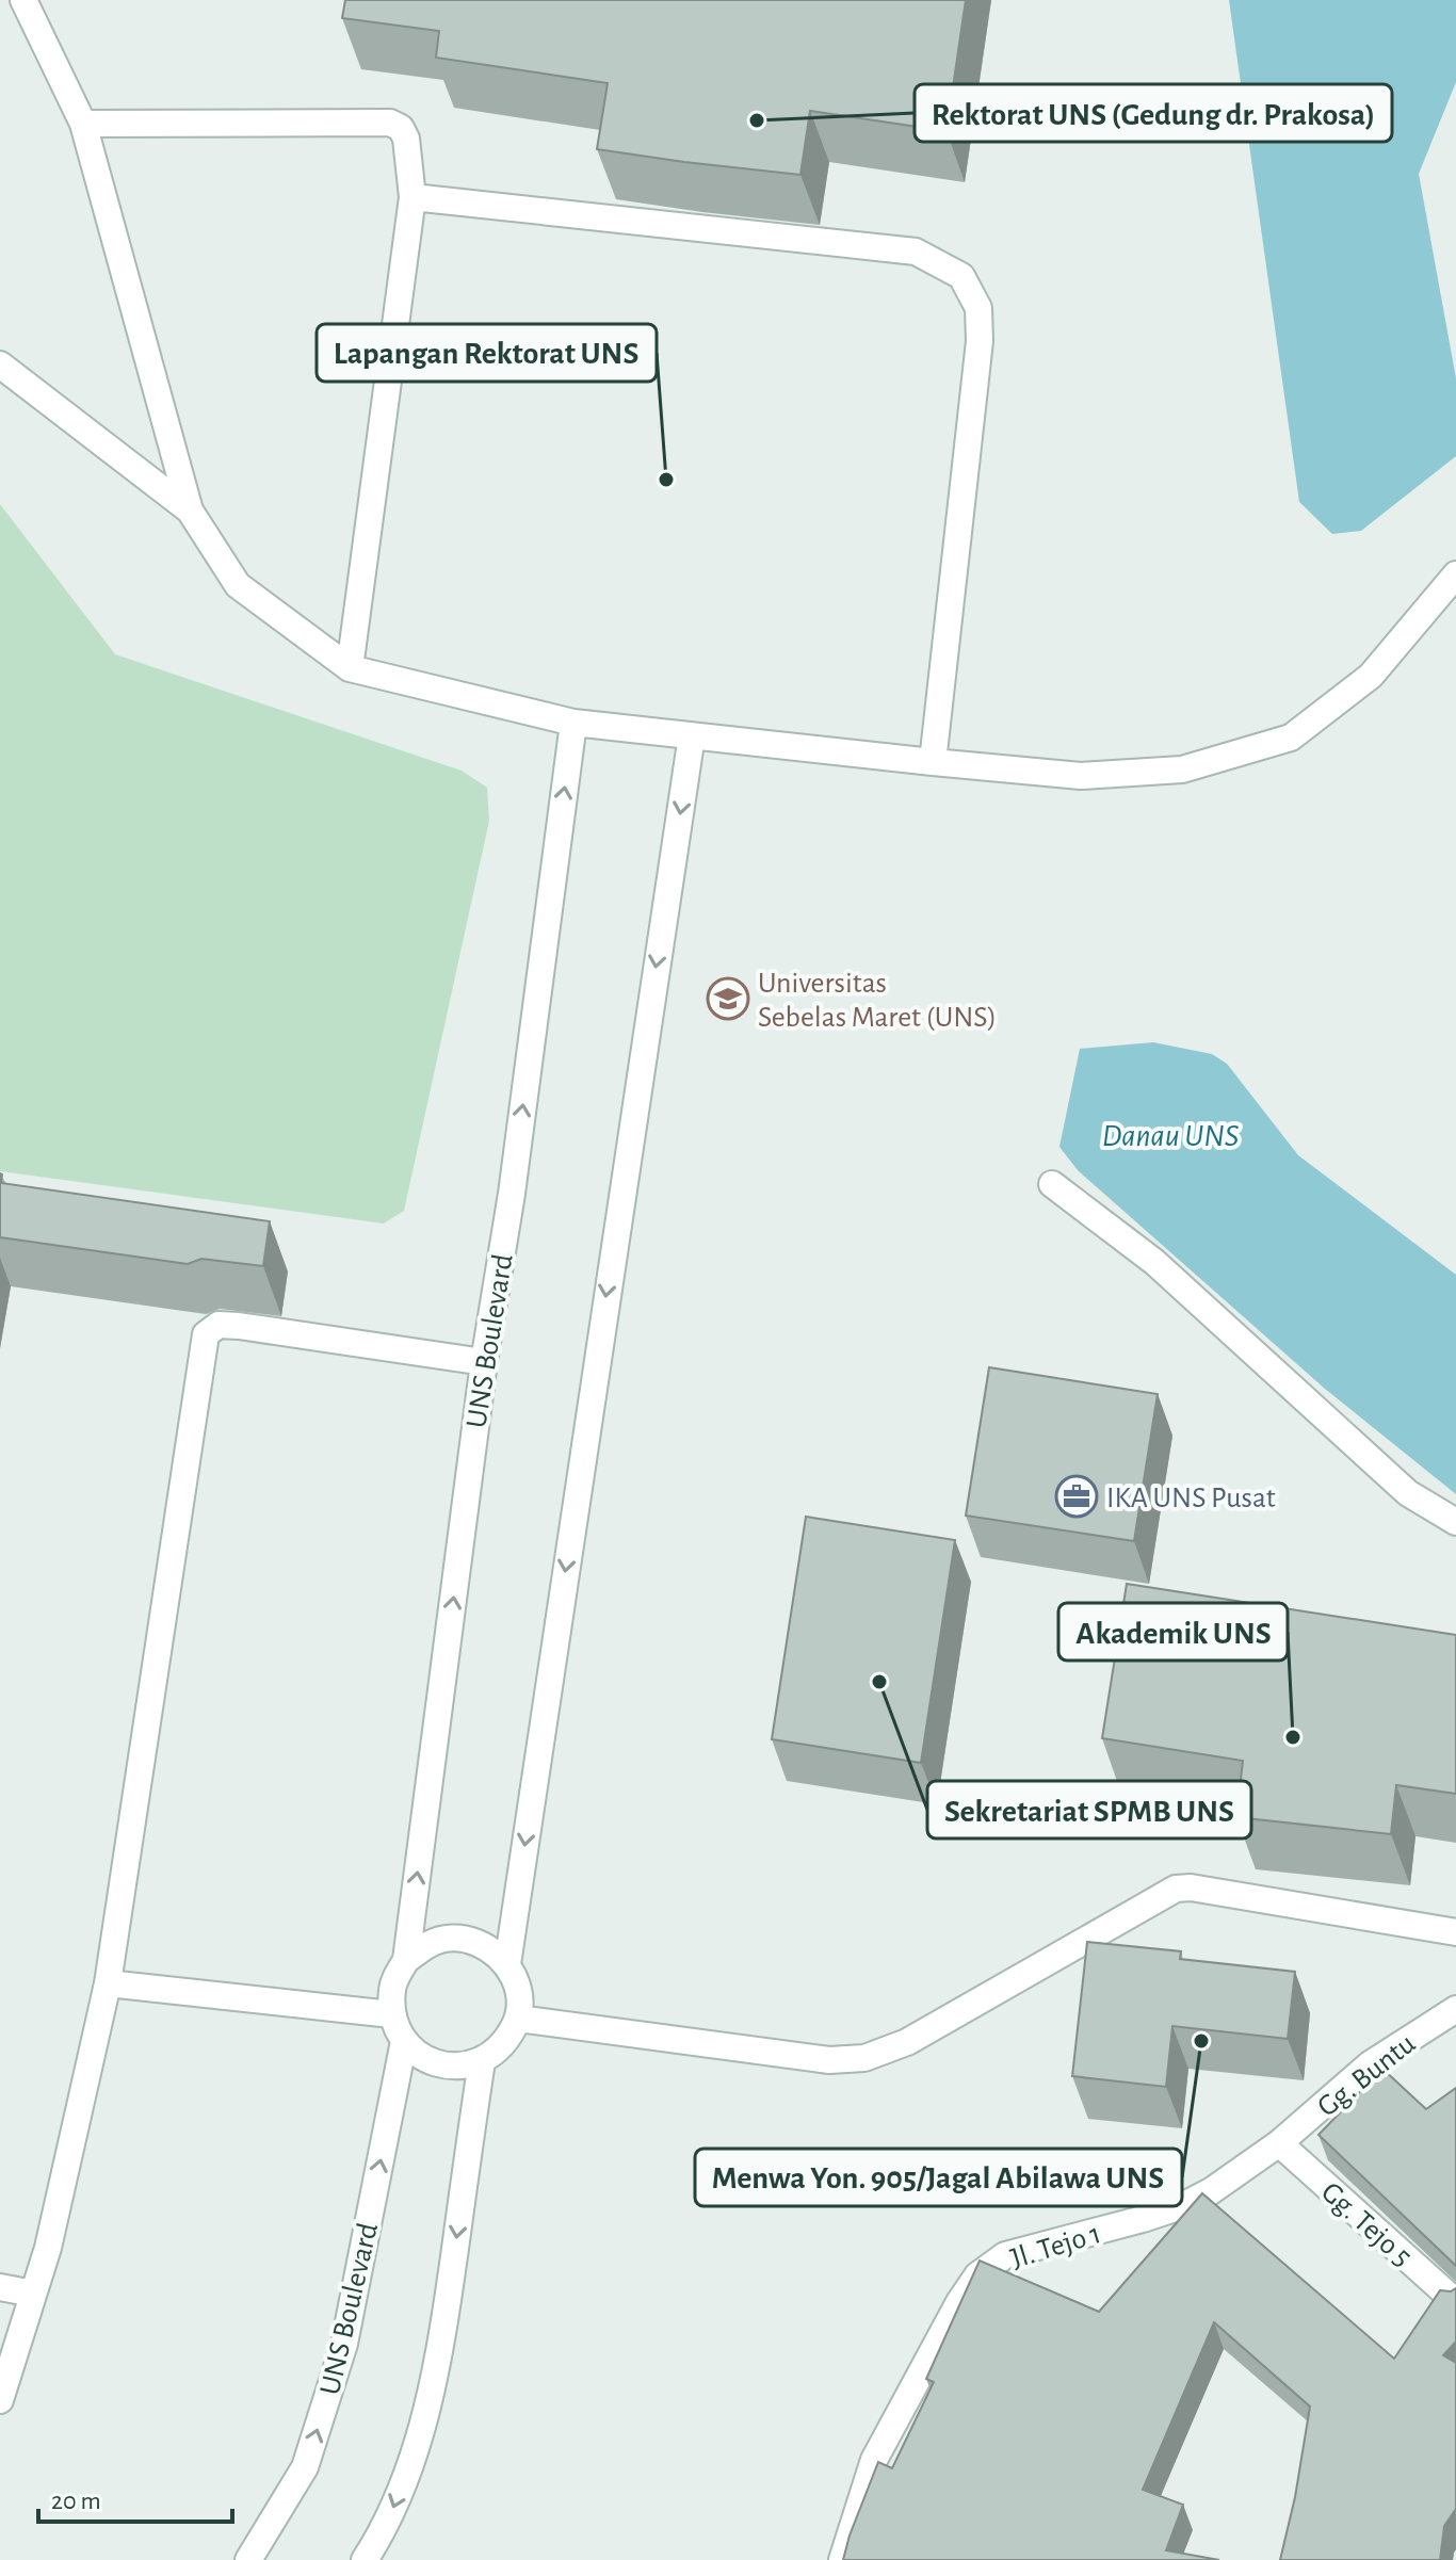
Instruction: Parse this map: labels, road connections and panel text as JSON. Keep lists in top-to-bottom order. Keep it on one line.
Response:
{"streets":{"street":["UNS Boulevard","Gg. Buntu","Gg. Tejo 5","Jl. Tejo 1"]},"crossings":[["Gg. Buntu","Gg. Tejo 5"],["Gg. Buntu","Jl. Tejo 1"],["Gg. Tejo 5","Jl. Tejo 1"]],"water":["Danau UNS"],"places":{"other":["Rektorat UNS (Gedung dr. Prakosa)","Lapangan Rektorat UNS","Sekretariat SPMB UNS","Akademik UNS","Menwa Yon. 905/Jagal Abilawa UNS"],"school or university":["Universitas Sebelas Maret (UNS)"],"office":["IKA UNS Pusat"]},"scale_bar":"20 m"}
